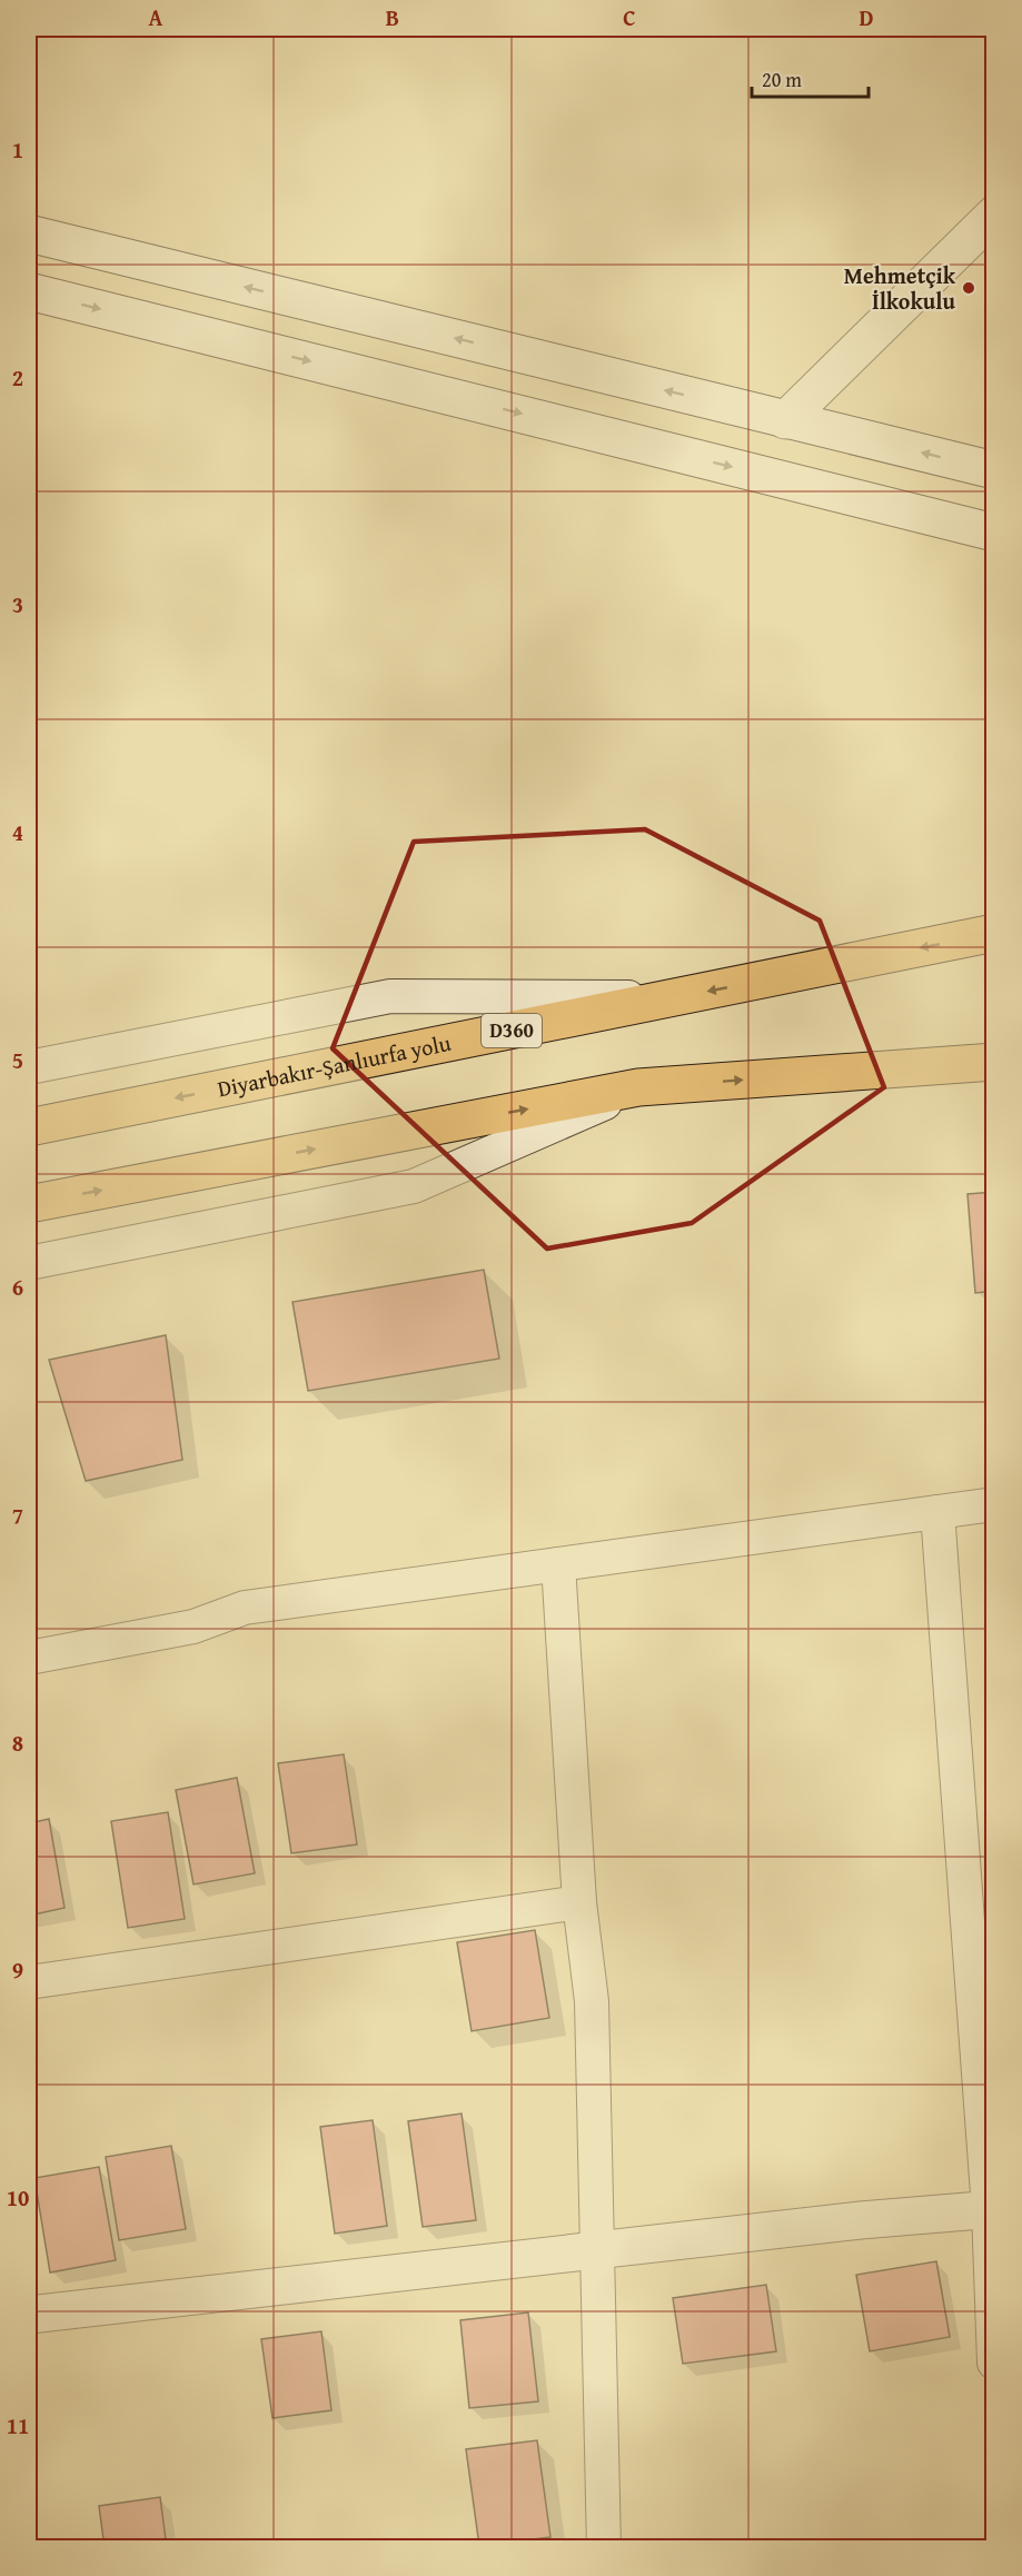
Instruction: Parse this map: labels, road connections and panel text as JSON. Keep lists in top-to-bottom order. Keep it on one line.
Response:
{"streets":{"highway":["D360","Diyarbakır-Şanlıurfa yolu"]},"places":["Mehmetçik İlkokulu"],"scale_bar":"20 m","grid":{"columns":["A","B","C","D"],"rows":["1","2","3","4","5","6","7","8","9","10","11"]}}
